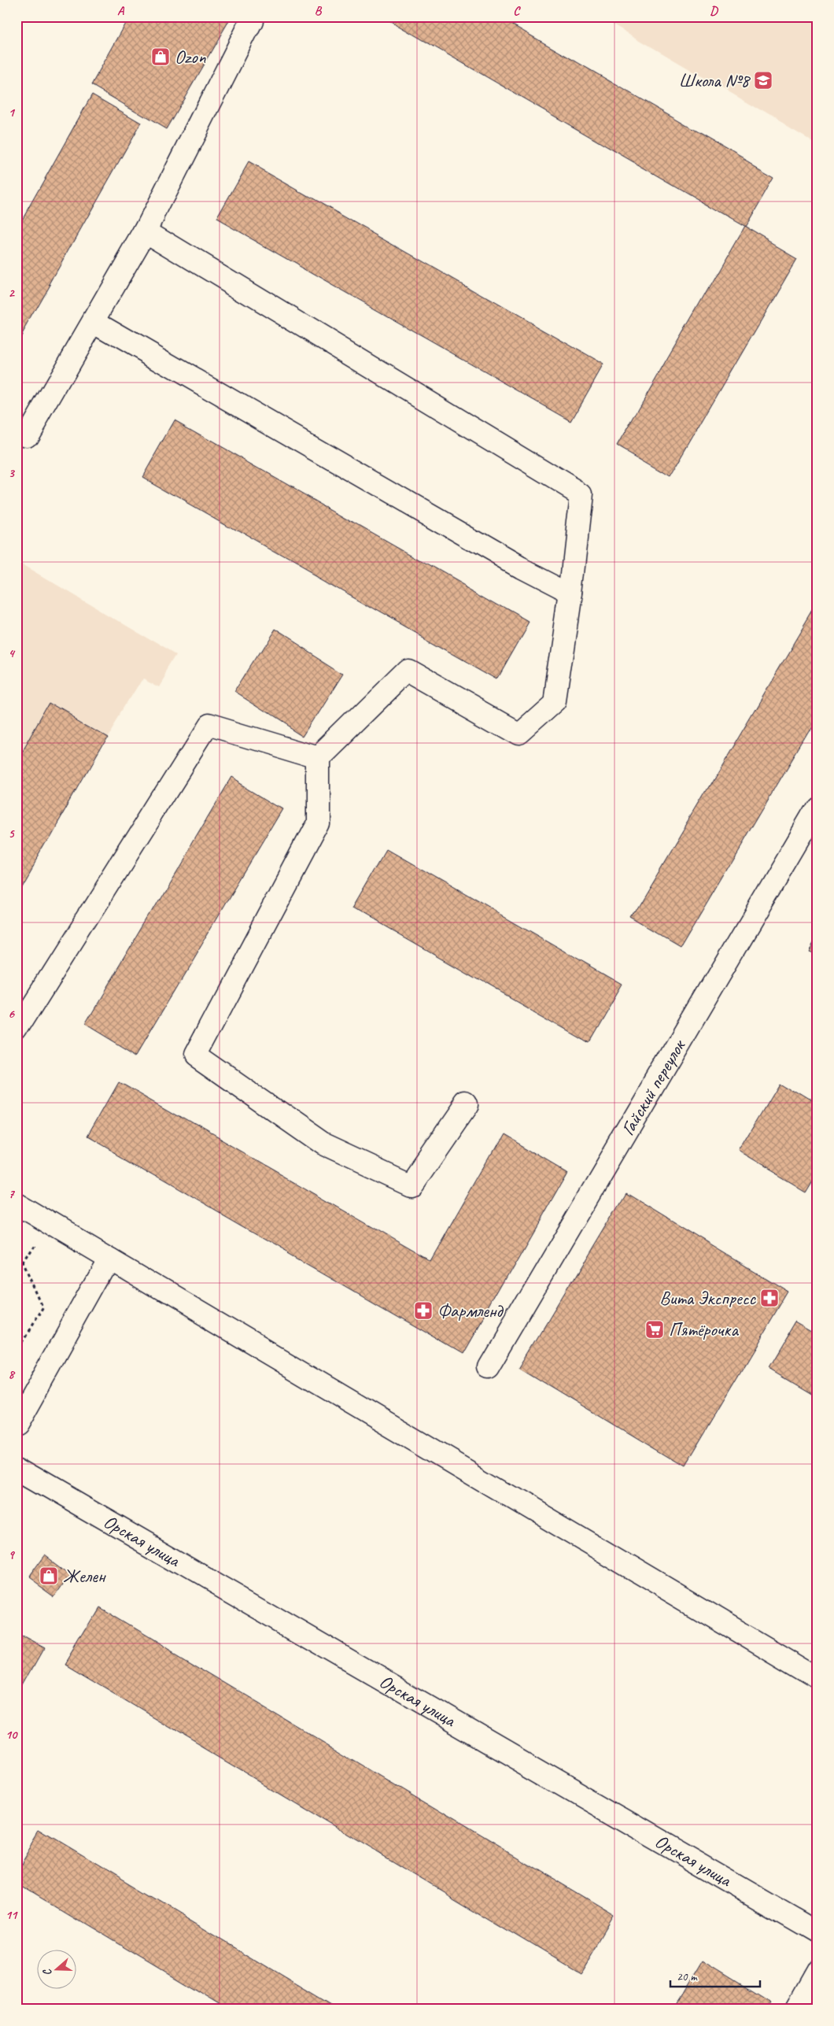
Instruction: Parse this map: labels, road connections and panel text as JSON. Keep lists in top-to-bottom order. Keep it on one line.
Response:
{"streets":{"street":["Гайский переулок","Орская улица"]},"places":{"shop":["Ozon","Желен"],"school or university":["Школа №8"],"pharmacy":["Вита Экспресс","Фармленд"],"supermarket":["Пятёрочка"]},"scale_bar":"20 m","north":"left","grid":{"columns":["A","B","C","D"],"rows":["1","2","3","4","5","6","7","8","9","10","11"]}}
